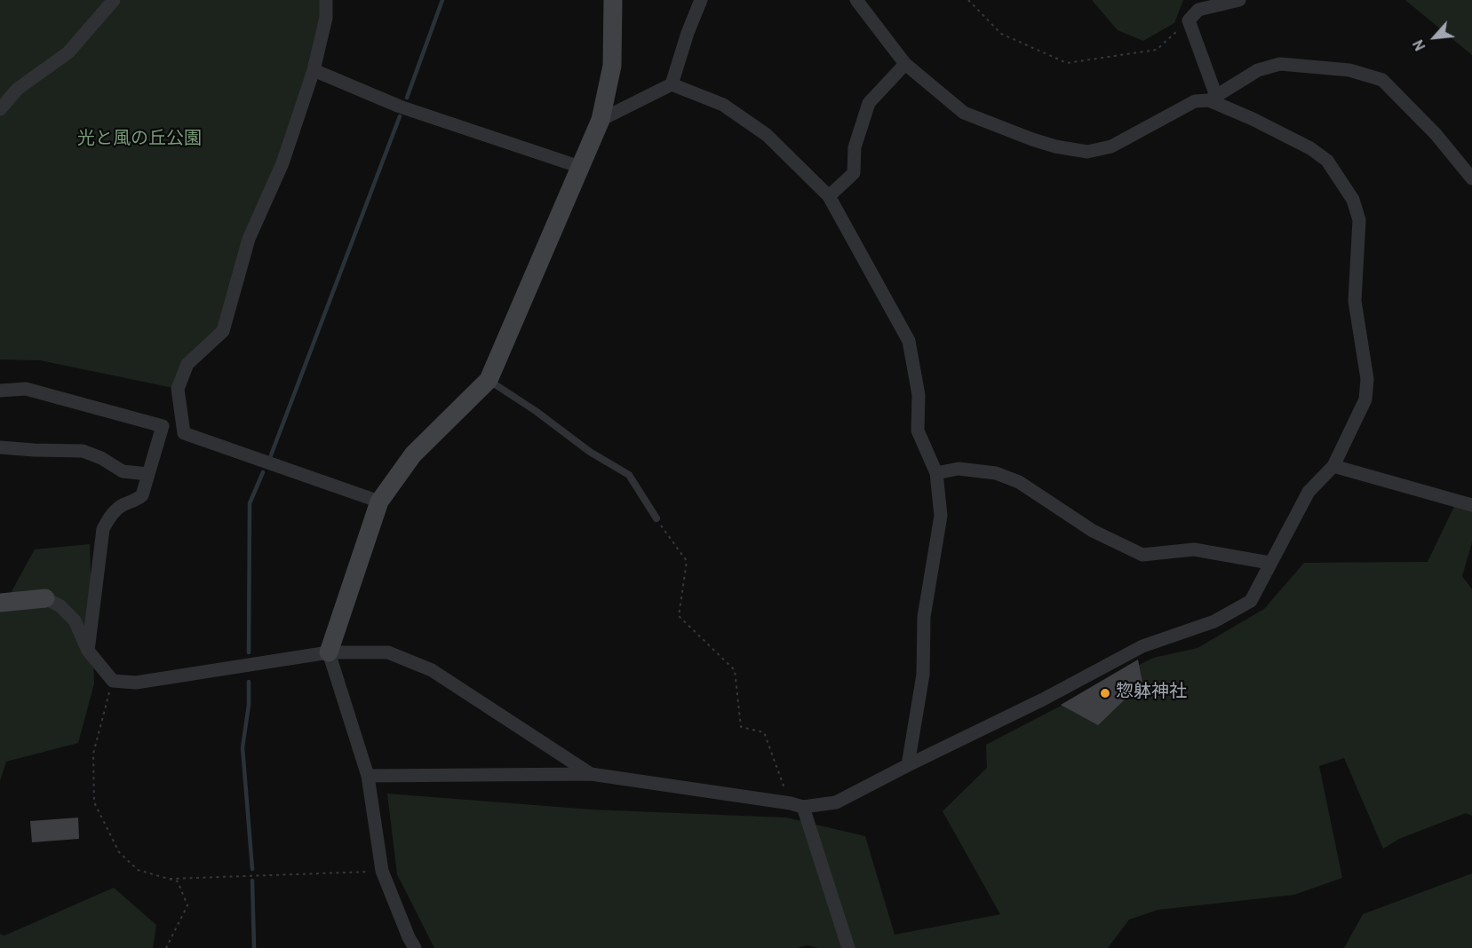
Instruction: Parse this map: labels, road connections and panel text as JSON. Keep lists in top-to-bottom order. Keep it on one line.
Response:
{"parks":["光と風の丘公園"],"places":["惣躰神社"],"north":"bottom left"}
